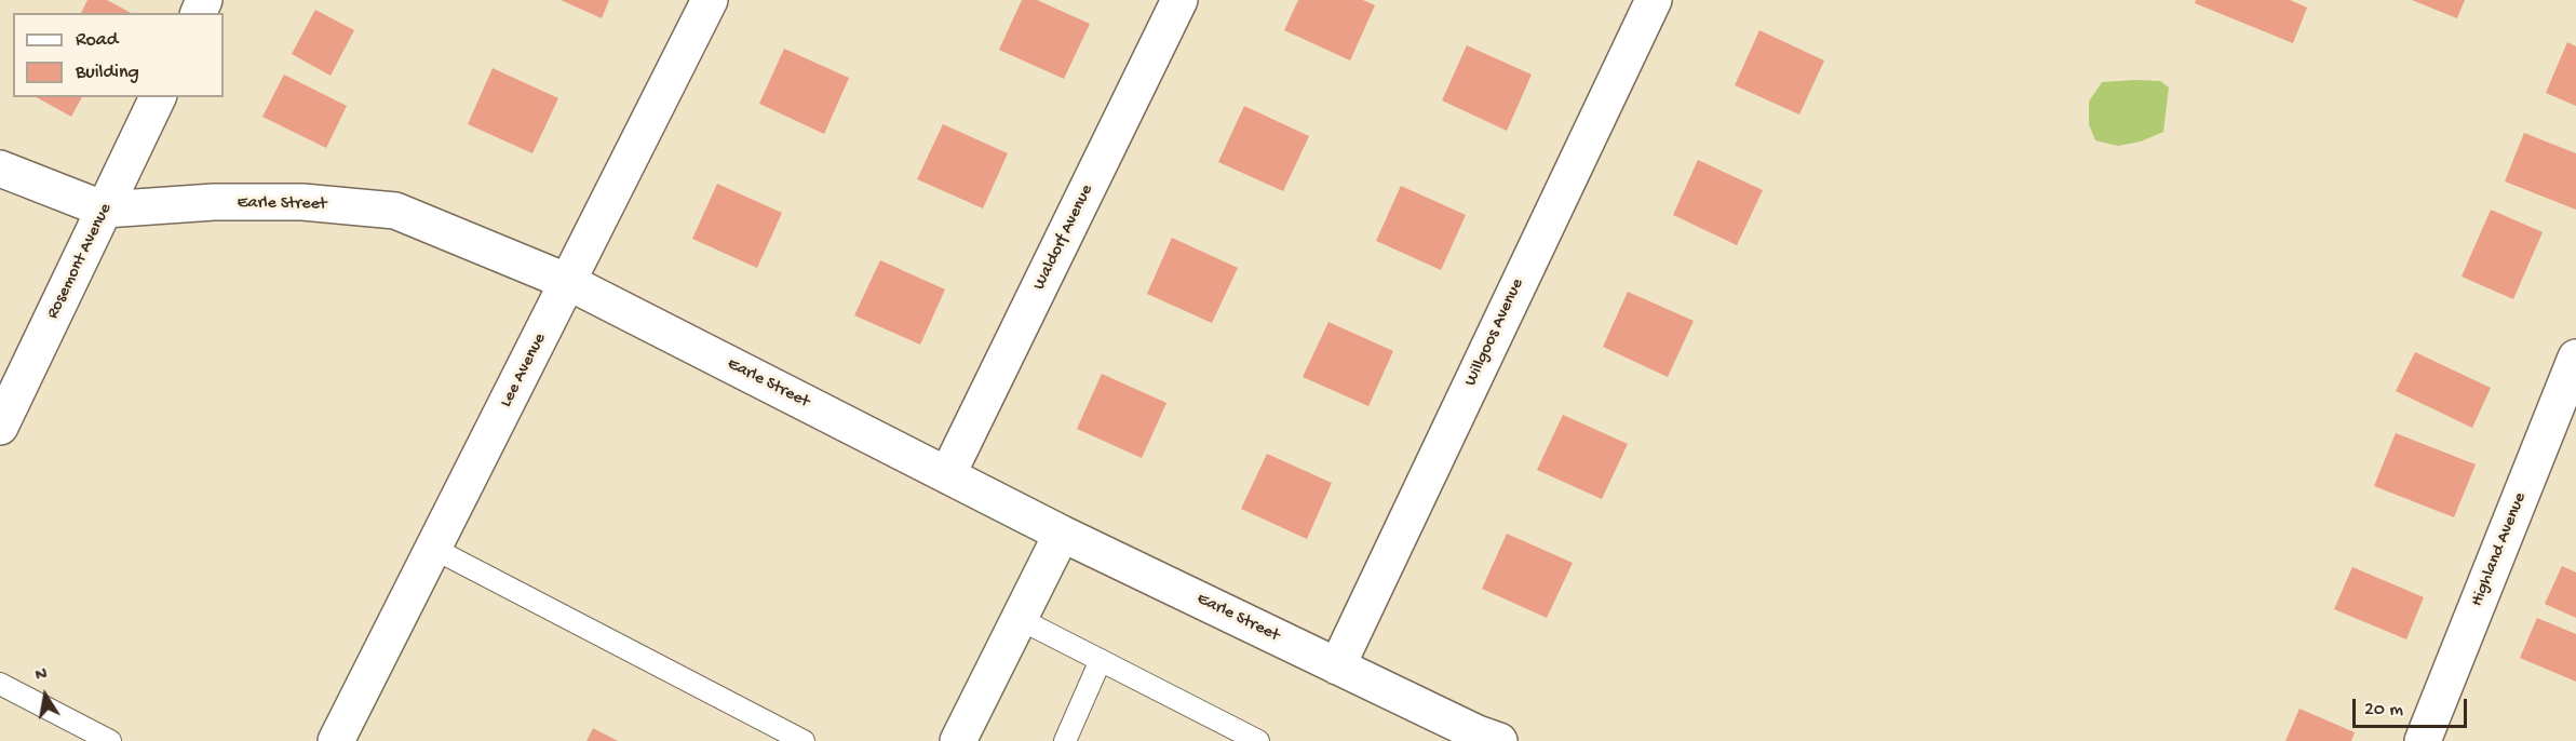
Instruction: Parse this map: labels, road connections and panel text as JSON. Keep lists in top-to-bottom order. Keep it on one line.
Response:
{"streets":{"street":["Earle Street","Waldorf Avenue","Rosemont Avenue","Willgoos Avenue","Lee Avenue","Highland Avenue"]},"crossings":[["Earle Street","Waldorf Avenue"],["Earle Street","Rosemont Avenue"],["Earle Street","Willgoos Avenue"],["Earle Street","Lee Avenue"]],"legend":["Road","Building"],"scale_bar":"20 m","north":"top"}
